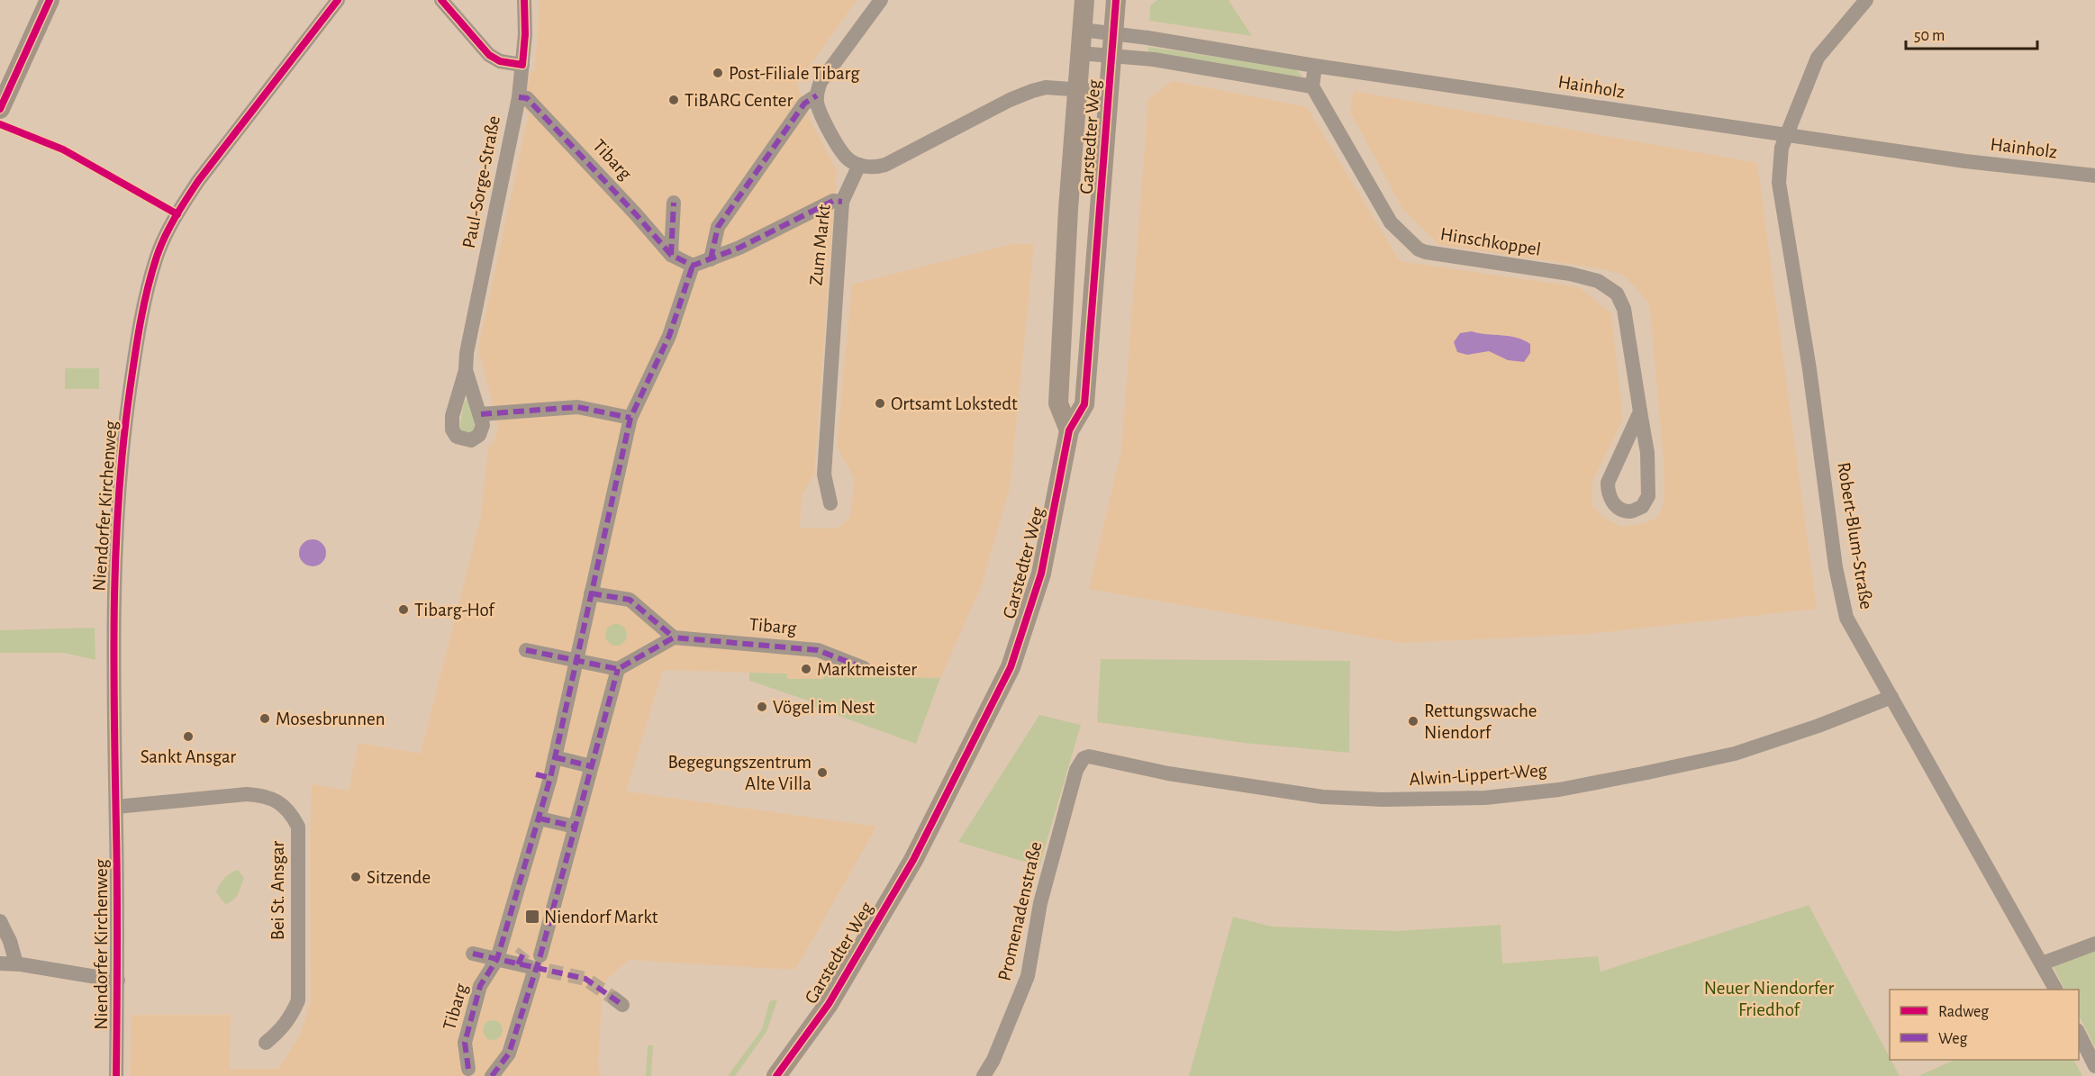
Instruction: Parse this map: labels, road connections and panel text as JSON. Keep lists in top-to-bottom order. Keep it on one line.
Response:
{"streets":{"main road":["Garstedter Weg"],"street":["Hainholz","Tibarg","Paul-Sorge-Straße","Hinschkoppel","Zum Markt","Niendorfer Kirchenweg","Robert-Blum-Straße","Alwin-Lippert-Weg","Bei St. Ansgar","Promenadenstraße"]},"crossings":[["Hainholz","Garstedter Weg"],["Hainholz","Robert-Blum-Straße"],["Tibarg","Paul-Sorge-Straße"],["Niendorfer Kirchenweg","Bei St. Ansgar"],["Robert-Blum-Straße","Alwin-Lippert-Weg"],["Alwin-Lippert-Weg","Promenadenstraße"]],"parks":["Neuer Niendorfer Friedhof"],"places":{"other":["Post-Filiale Tibarg","TiBARG Center","Ortsamt Lokstedt","Tibarg-Hof","Marktmeister","Vögel im Nest","Mosesbrunnen","Rettungswache Niendorf","Sankt Ansgar","Begegungszentrum Alte Villa","Sitzende"],"transit":["Niendorf Markt"]},"legend":["Radweg","Weg"],"scale_bar":"50 m"}
